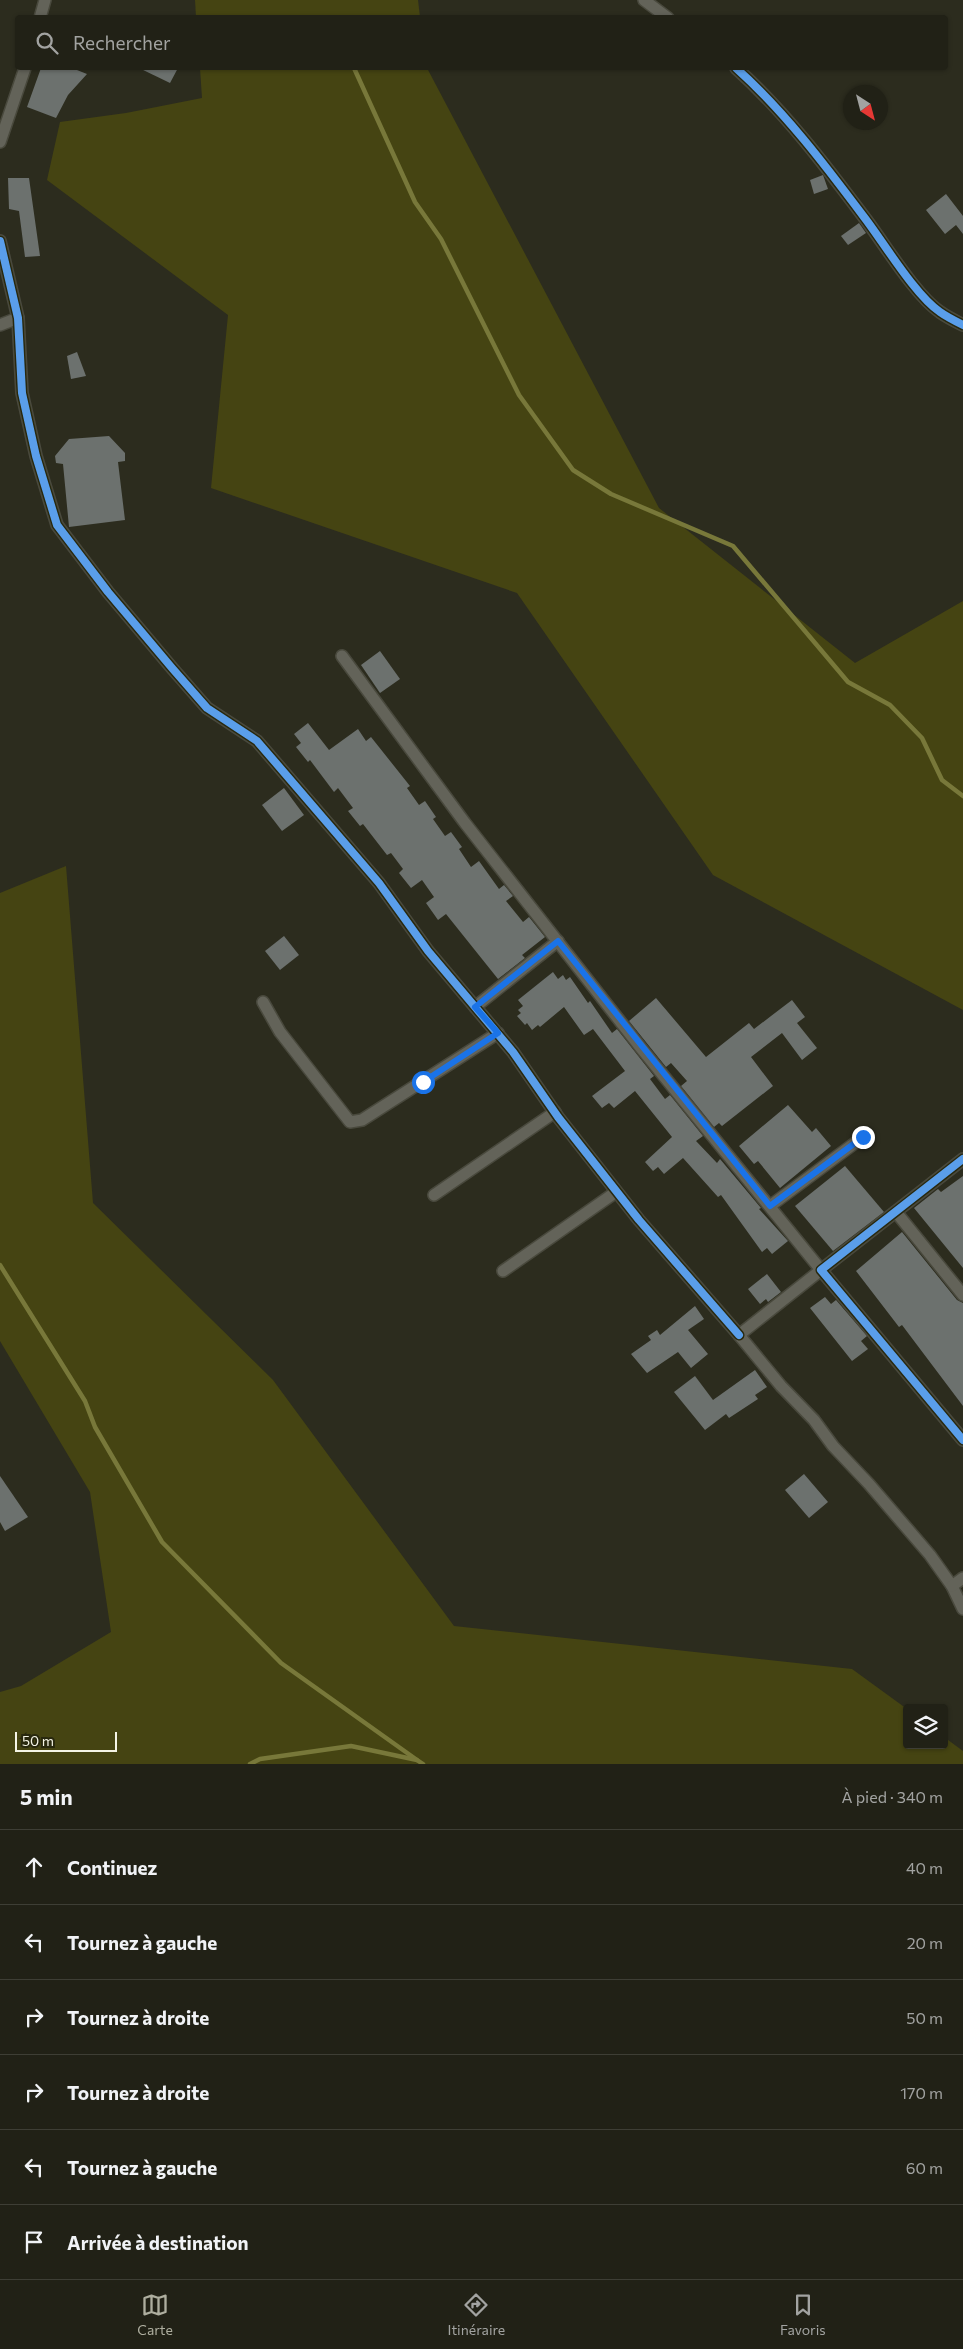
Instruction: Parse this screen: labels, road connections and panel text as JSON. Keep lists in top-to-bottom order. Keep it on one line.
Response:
{"scale_bar":"50 m","north":"bottom right","page":{"search":"Rechercher","scale":"50 m","heading":["5 min","À pied · 340 m"],"list":[["Continuez","40 m"],["Tournez à gauche","20 m"],["Tournez à droite","50 m"],["Tournez à droite","170 m"],["Tournez à gauche","60 m"],"Arrivée à destination"],"nav":["Carte","Itinéraire","Favoris"]}}
